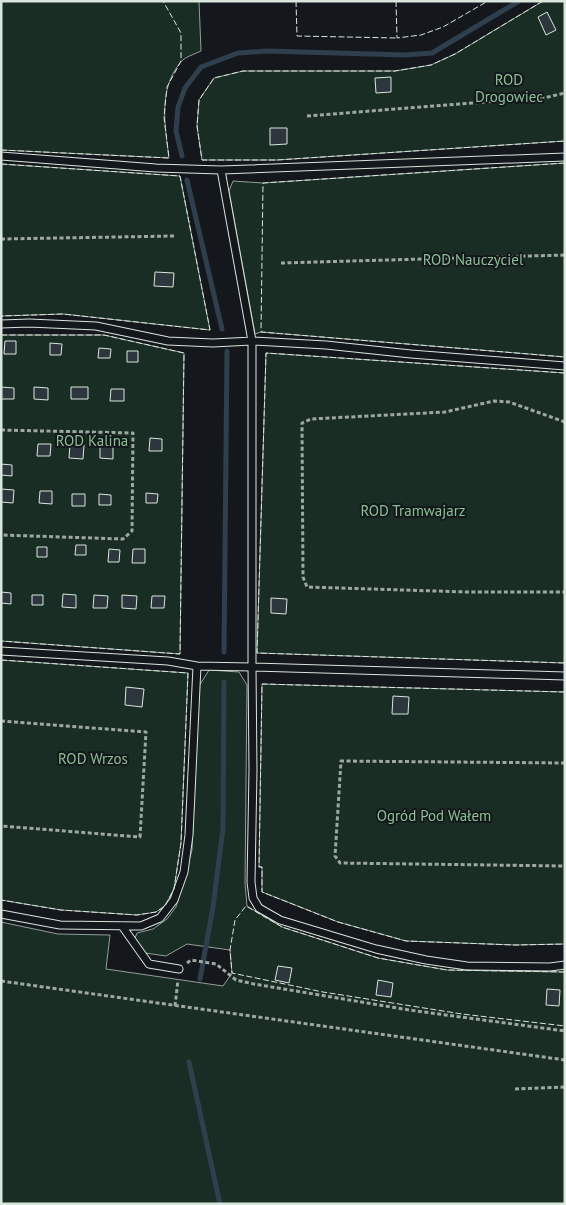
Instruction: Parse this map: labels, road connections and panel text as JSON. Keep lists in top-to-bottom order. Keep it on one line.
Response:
{"parks":["ROD Drogowiec","ROD Nauczyciel","ROD Kalina","ROD Tramwajarz","ROD Wrzos","Ogród Pod Wałem"]}
